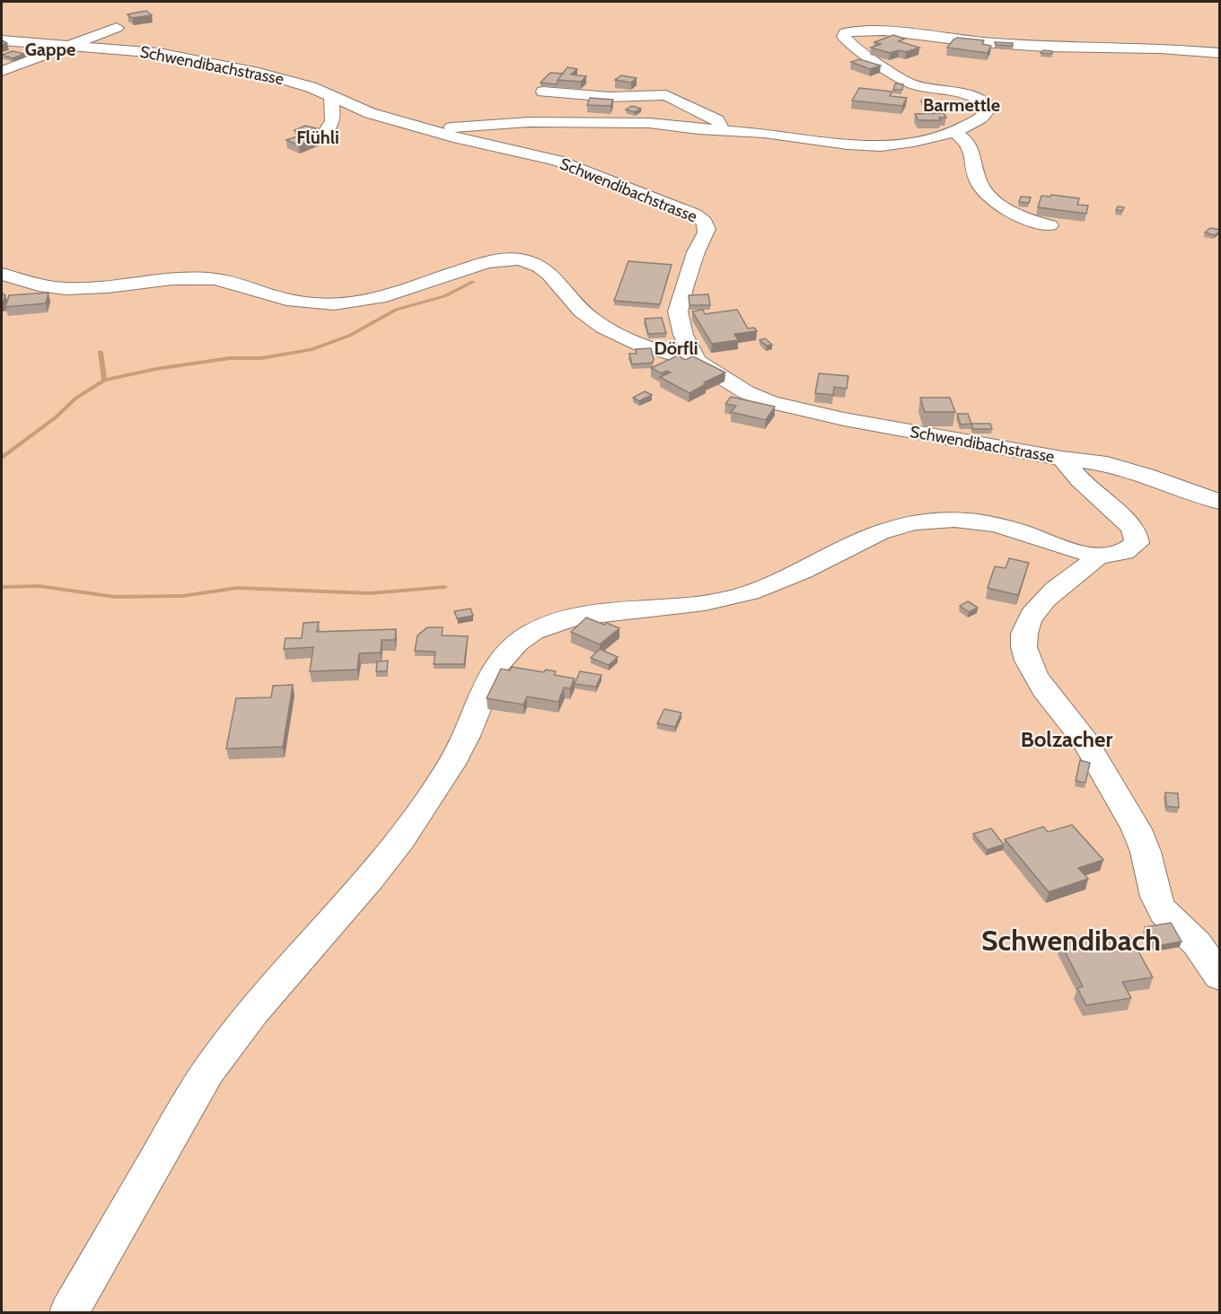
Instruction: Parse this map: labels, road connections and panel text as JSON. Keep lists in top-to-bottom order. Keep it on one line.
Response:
{"streets":{"street":["Schwendibachstrasse"]},"districts":["Gappe","Barmettle","Flühli","Dörfli","Bolzacher","Schwendibach"]}
